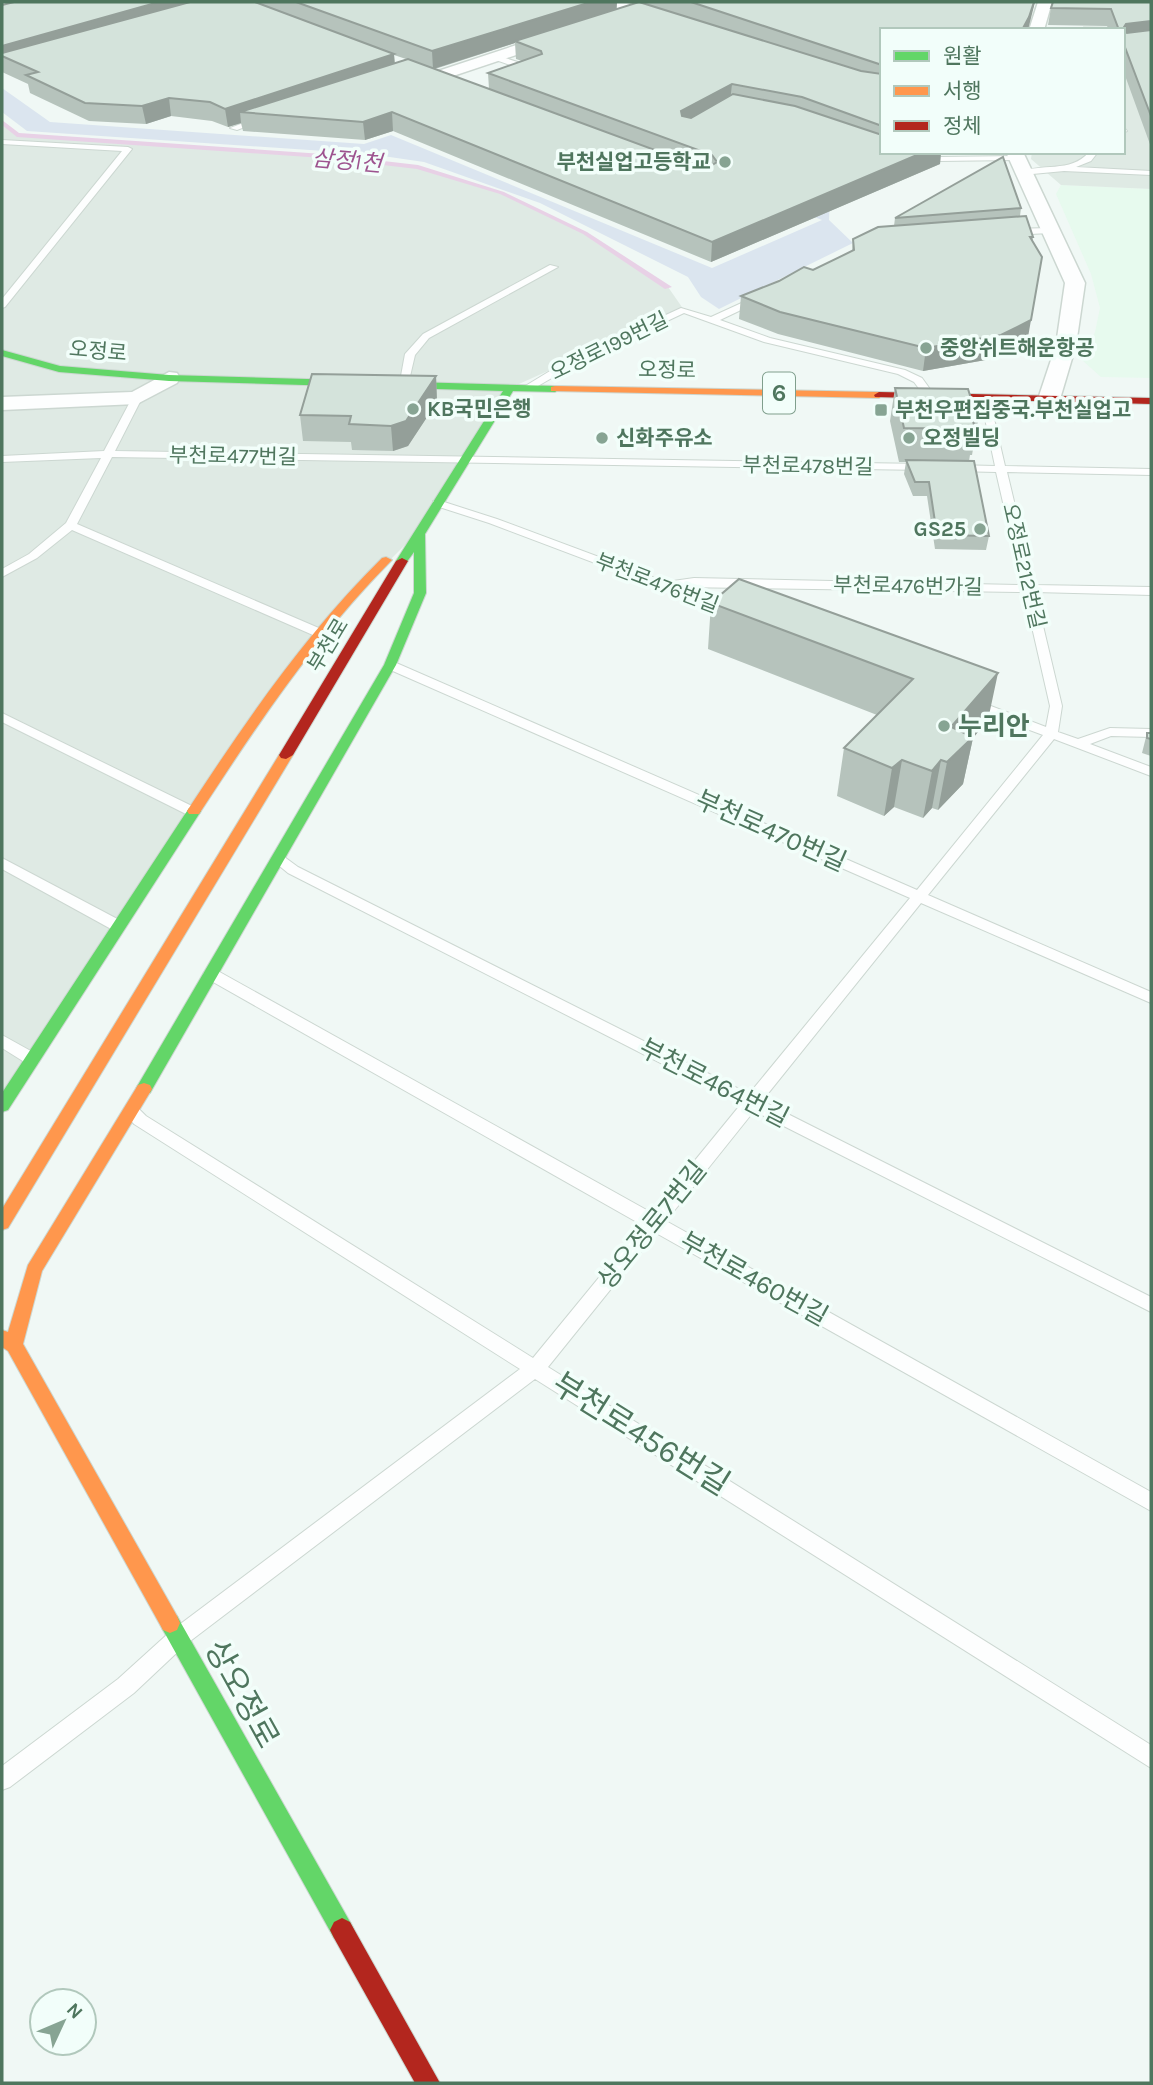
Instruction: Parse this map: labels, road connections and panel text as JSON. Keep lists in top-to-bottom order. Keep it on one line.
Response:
{"streets":{"street":["오정로","6","부천로","상오정로"],"lane":["오정로199번길","부천로477번길","부천로478번길","오정로212번길","부천로476번길","부천로476번가길","부천로470번길","부천로464번길","상오정로7번길","부천로460번길","부천로456번길"]},"crossings":[["오정로199번길","오정로"],["오정로199번길","부천로"],["오정로","오정로212번길"],["오정로","부천로"],["부천로477번길","부천로478번길"],["부천로477번길","부천로"],["부천로478번길","부천로"],["오정로212번길","부천로476번가길"],["오정로212번길","상오정로7번길"],["부천로476번길","부천로476번가길"],["부천로476번길","부천로"],["부천로470번길","상오정로7번길"],["부천로464번길","상오정로7번길"],["상오정로7번길","부천로460번길"],["상오정로7번길","부천로456번길"],["상오정로7번길","상오정로"]],"water":["삼정1천"],"places":{"other":["부천실업고등학교","중앙쉬트해운항공","KB국민은행","신화주유소","오정빌딩","GS25","누리안"],"transit":["부천우편집중국.부천실업고"]},"legend":["원활","서행","정체"],"north":"top right"}
